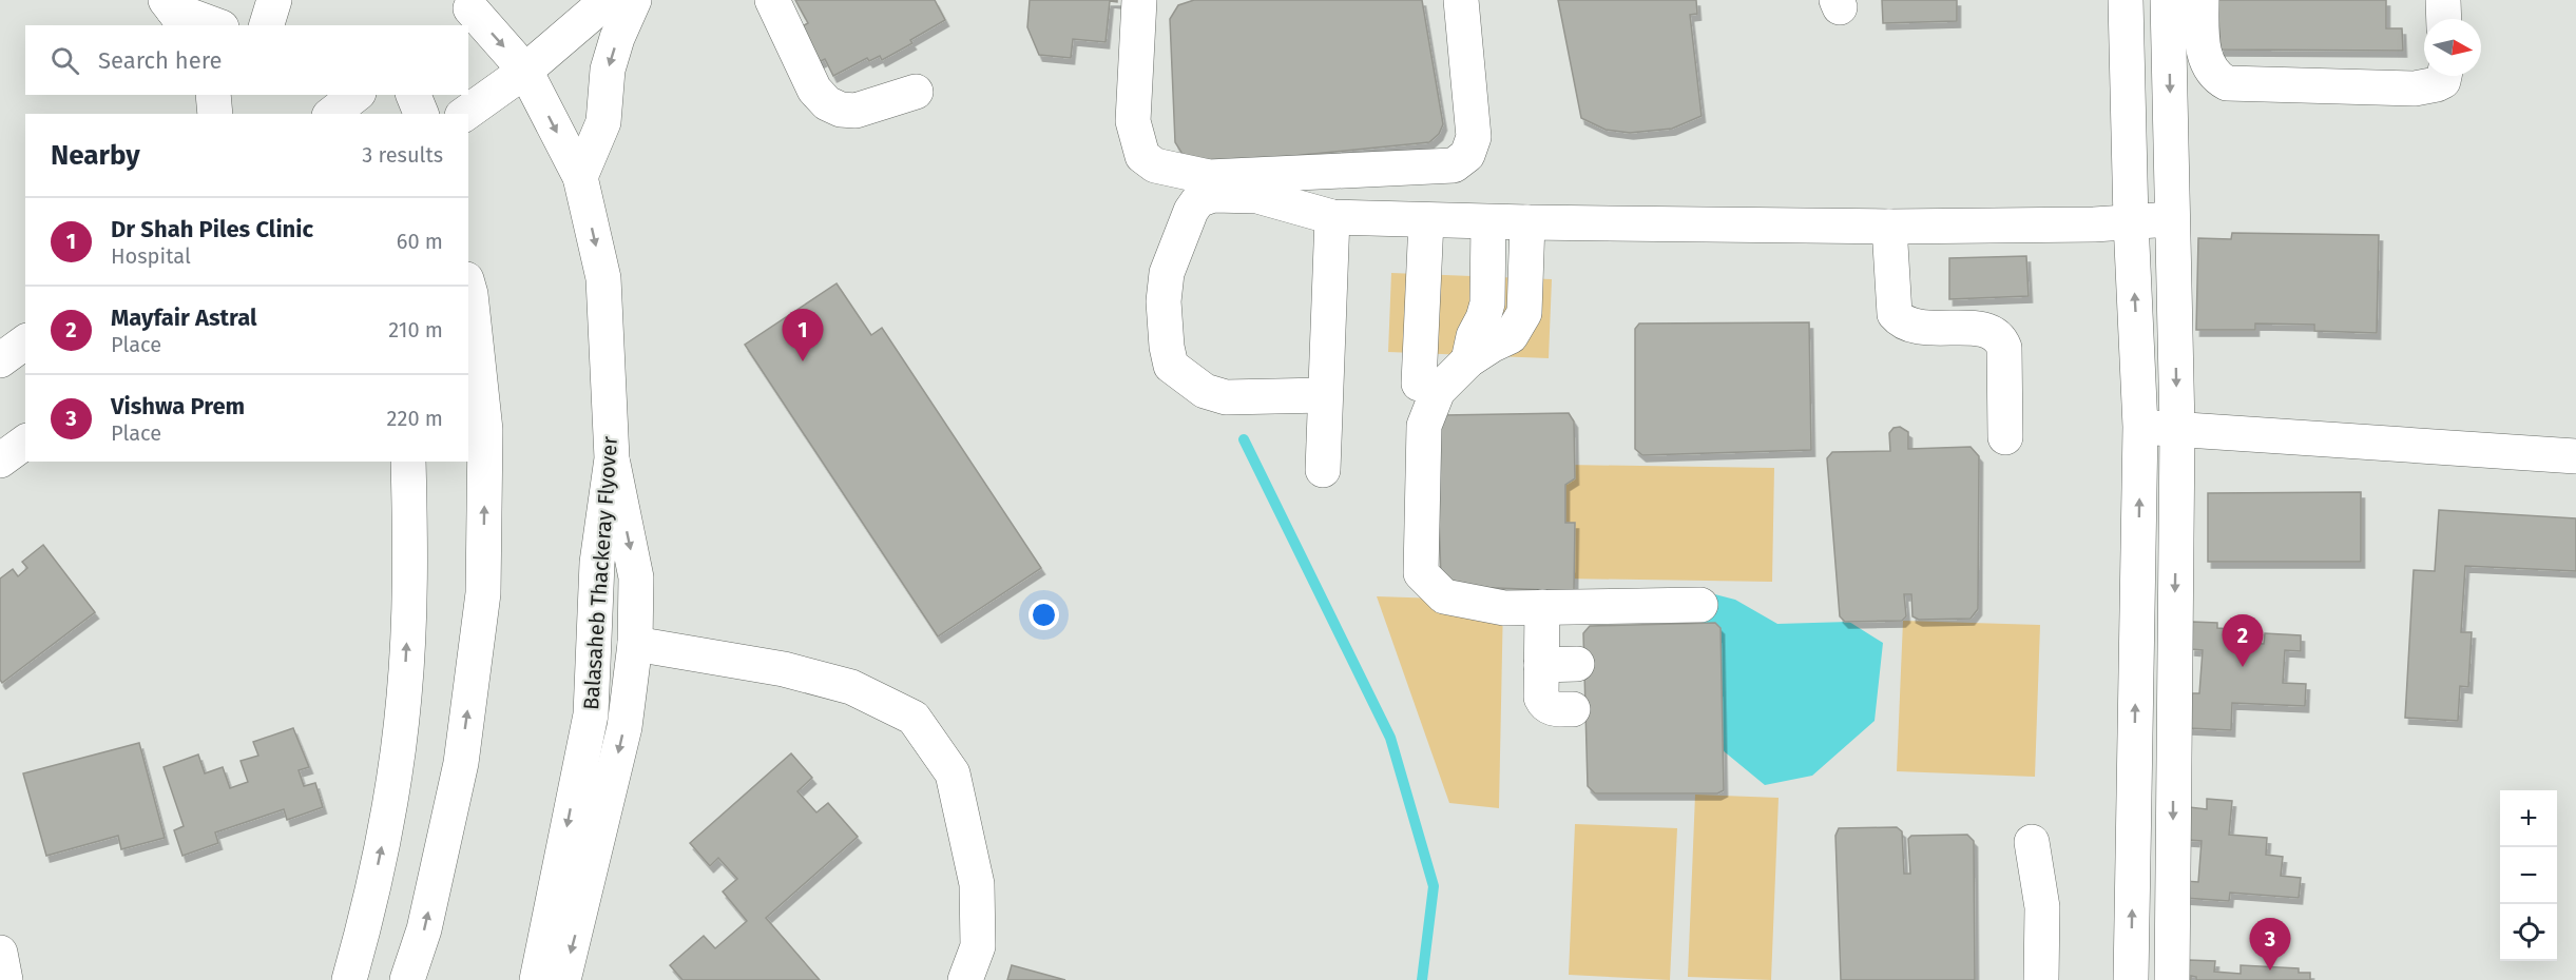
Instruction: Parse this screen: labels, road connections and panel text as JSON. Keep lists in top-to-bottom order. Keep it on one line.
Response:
{"streets":{"street":["Balasaheb Thackeray Flyover"]},"north":"right","page":{"search":"Search here","heading":["Nearby","3 results"],"list":[{"mark":"1","name":"Dr Shah Piles Clinic","note":"Hospital","value":"60 m"},{"mark":"2","name":"Mayfair Astral","note":"Place","value":"210 m"},{"mark":"3","name":"Vishwa Prem","note":"Place","value":"220 m"}],"pins":["1","2","3"],"map_buttons":["+","−"]}}
